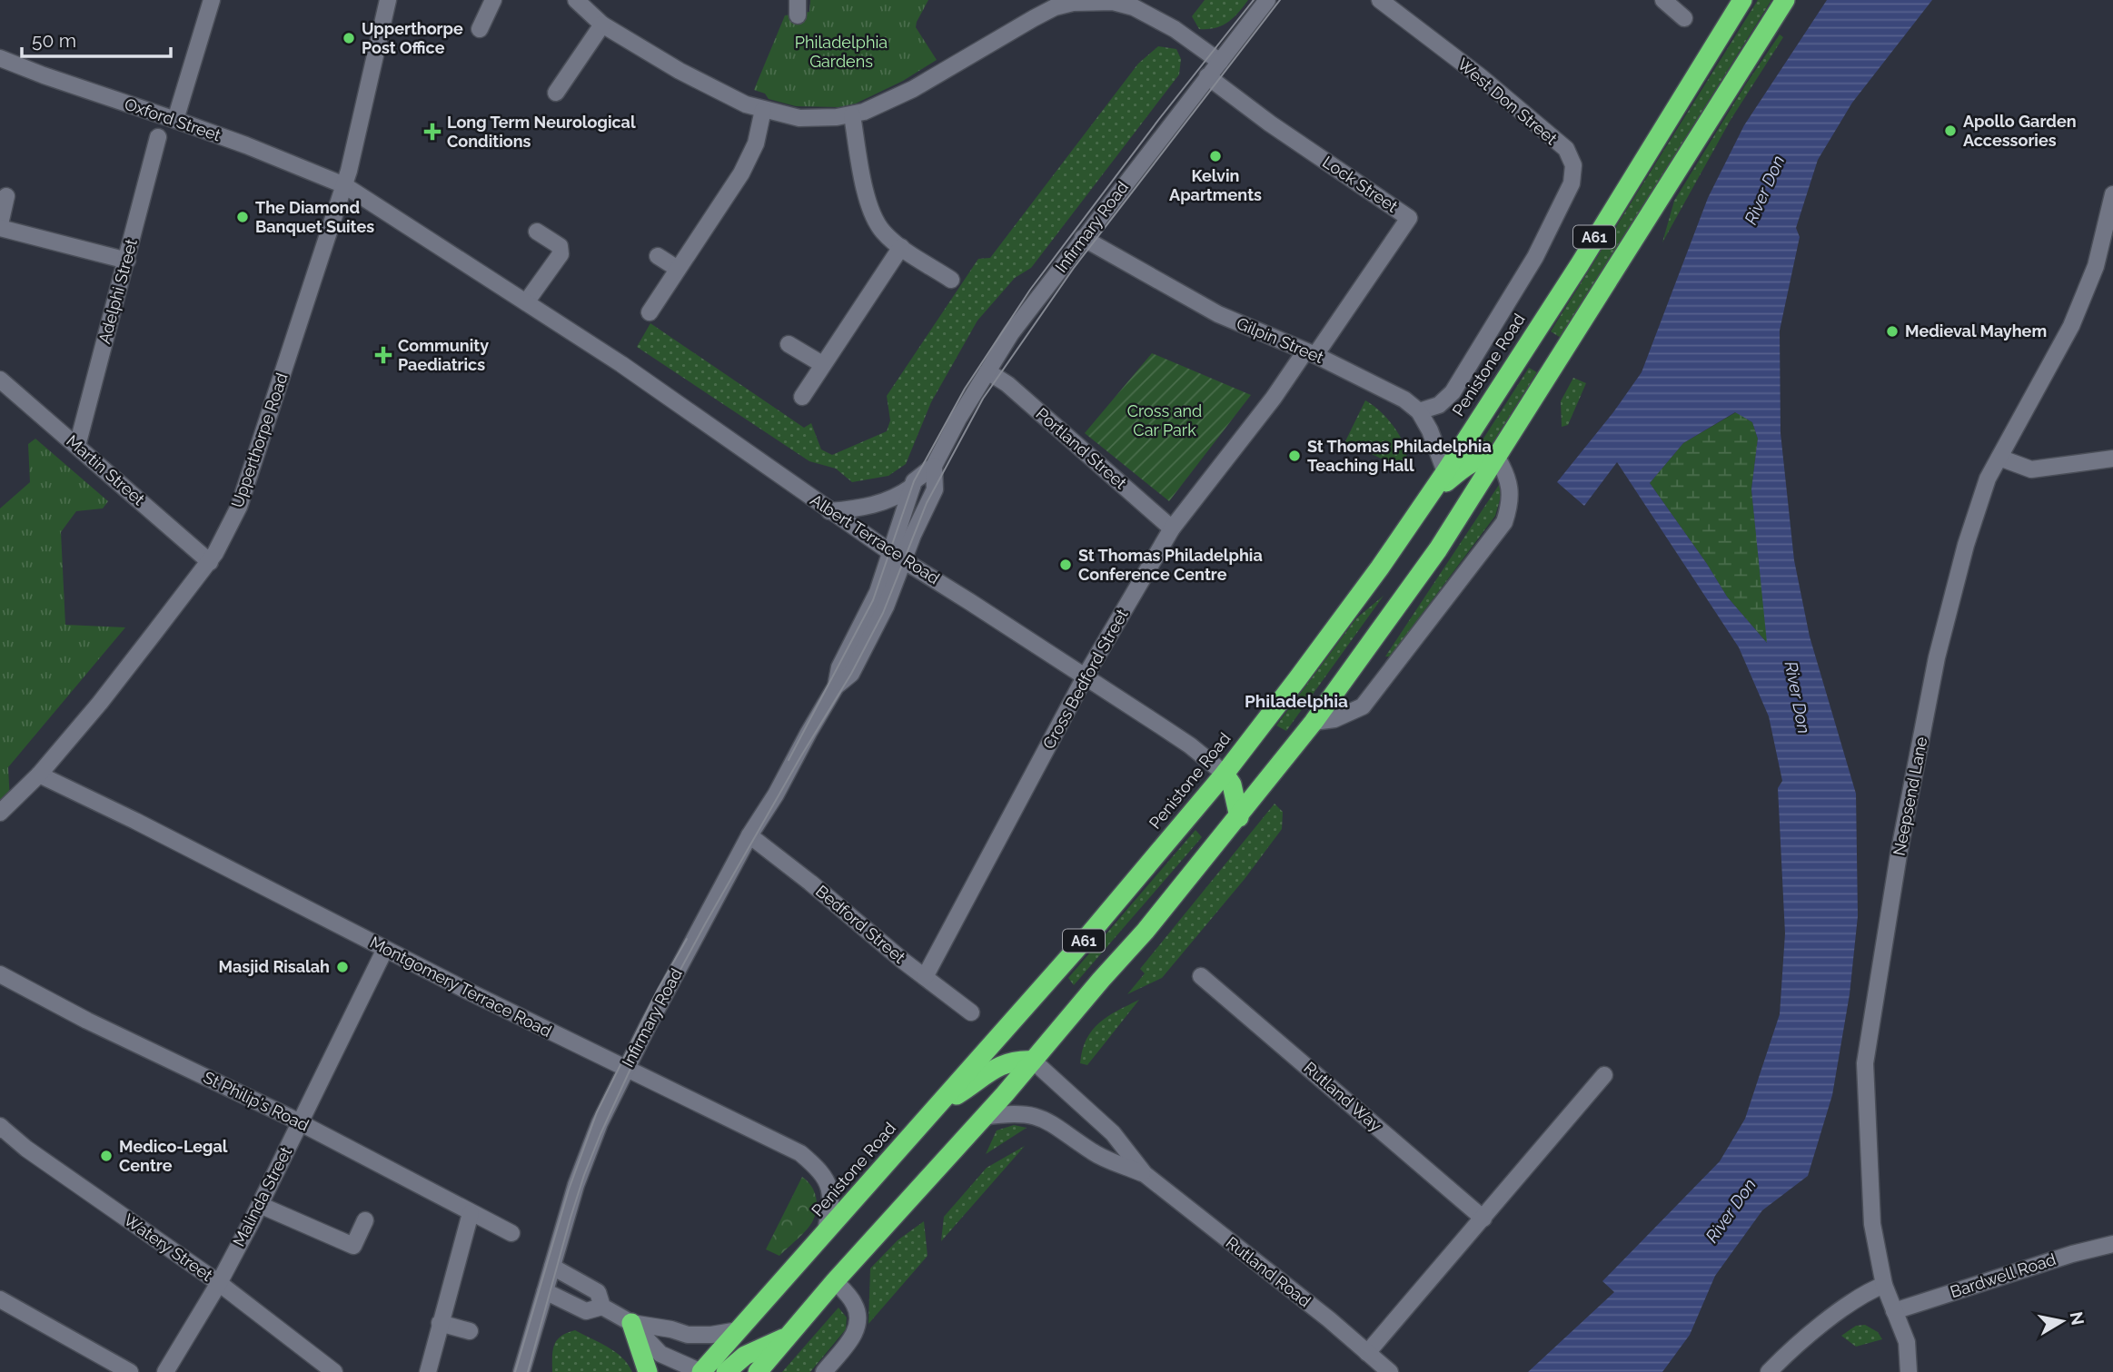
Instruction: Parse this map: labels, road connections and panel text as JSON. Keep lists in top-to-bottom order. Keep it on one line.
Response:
{"streets":{"highway":["A61","Penistone Road"],"street":["West Don Street","Oxford Street","Lock Street","Infirmary Road","Adelphi Street","Gilpin Street","Upperthorpe Road","Portland Street","Martin Street","Albert Terrace Road","Cross Bedford Street","Neepsend Lane","Bedford Street","Montgomery Terrace Road","Rutland Way","St Philip's Road","Malinda Street","Watery Street","Rutland Road","Bardwell Road"]},"crossings":[["West Don Street","Gilpin Street"],["Oxford Street","Upperthorpe Road"],["Oxford Street","Albert Terrace Road"],["Lock Street","Infirmary Road"],["Lock Street","Gilpin Street"],["Lock Street","Cross Bedford Street"],["Infirmary Road","Gilpin Street"],["Infirmary Road","Portland Street"],["Infirmary Road","Albert Terrace Road"],["Infirmary Road","Bedford Street"],["Infirmary Road","Montgomery Terrace Road"],["A61","Rutland Road"],["Adelphi Street","Martin Street"],["Gilpin Street","Penistone Road"],["Gilpin Street","Cross Bedford Street"],["Penistone Road","Albert Terrace Road"],["Penistone Road","Montgomery Terrace Road"],["Upperthorpe Road","Martin Street"],["Upperthorpe Road","Albert Terrace Road"],["Upperthorpe Road","Montgomery Terrace Road"],["Portland Street","Cross Bedford Street"],["Albert Terrace Road","Cross Bedford Street"],["Cross Bedford Street","Bedford Street"],["Neepsend Lane","Bardwell Road"],["Montgomery Terrace Road","Malinda Street"],["St Philip's Road","Malinda Street"],["Malinda Street","Watery Street"]],"districts":["Philadelphia"],"water":["River Don"],"parks":["Philadelphia Gardens","Cross and Car Park"],"places":{"other":["Upperthorpe Post Office","Apollo Garden Accessories","Kelvin Apartments","The Diamond Banquet Suites","Medieval Mayhem","St Thomas Philadelphia Teaching Hall","St Thomas Philadelphia Conference Centre","Masjid Risalah","Medico-Legal Centre"],"health":["Long Term Neurological Conditions","Community Paediatrics"]},"scale_bar":"50 m","north":"right"}
